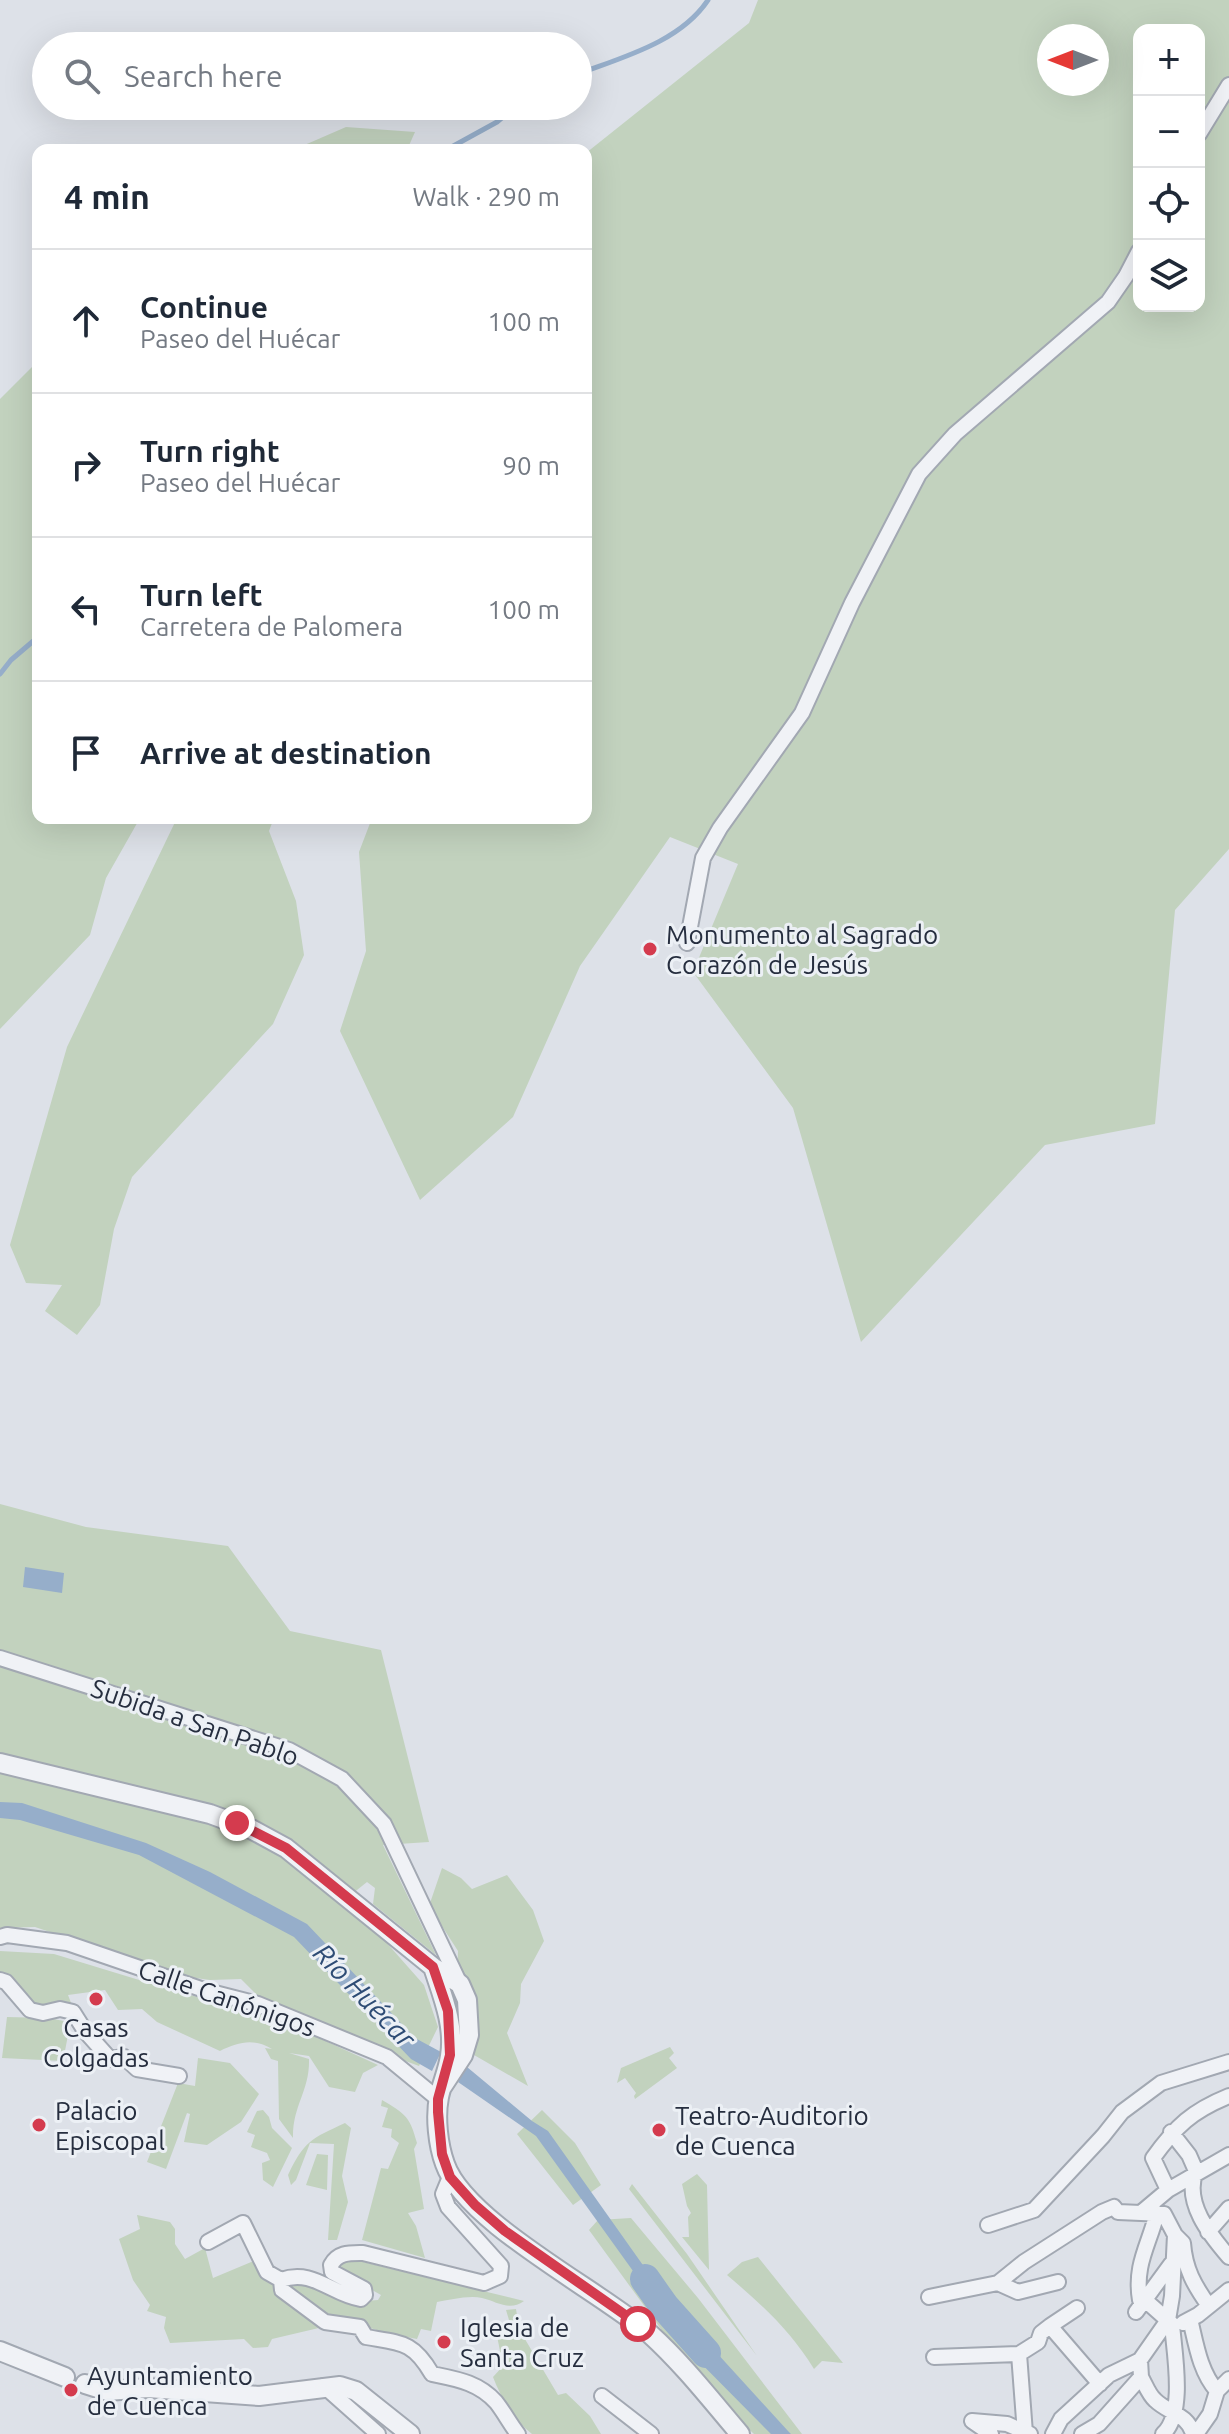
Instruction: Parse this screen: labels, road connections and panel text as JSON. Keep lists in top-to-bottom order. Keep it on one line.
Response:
{"streets":{"street":["Subida a San Pablo","Calle Canónigos"]},"water":["Río Huécar"],"places":["Monumento al Sagrado Corazón de Jesús","Casas Colgadas","Palacio Episcopal","Teatro-Auditorio de Cuenca","Iglesia de Santa Cruz","Ayuntamiento de Cuenca"],"north":"left","page":{"map_buttons":["+","−"],"search":"Search here","heading":["4 min","Walk · 290 m"],"list":[["Continue","Paseo del Huécar","100 m"],["Turn right","Paseo del Huécar","90 m"],["Turn left","Carretera de Palomera","100 m"],"Arrive at destination"]}}
